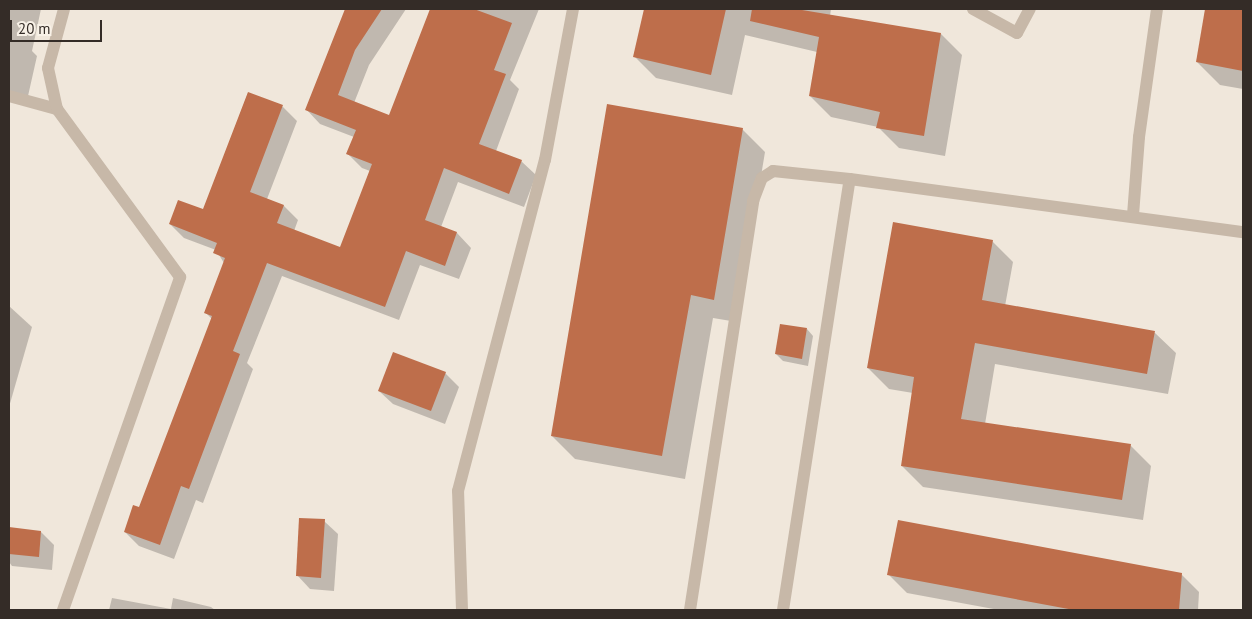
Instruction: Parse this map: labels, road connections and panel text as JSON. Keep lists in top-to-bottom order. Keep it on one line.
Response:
{"scale_bar":"20 m"}
